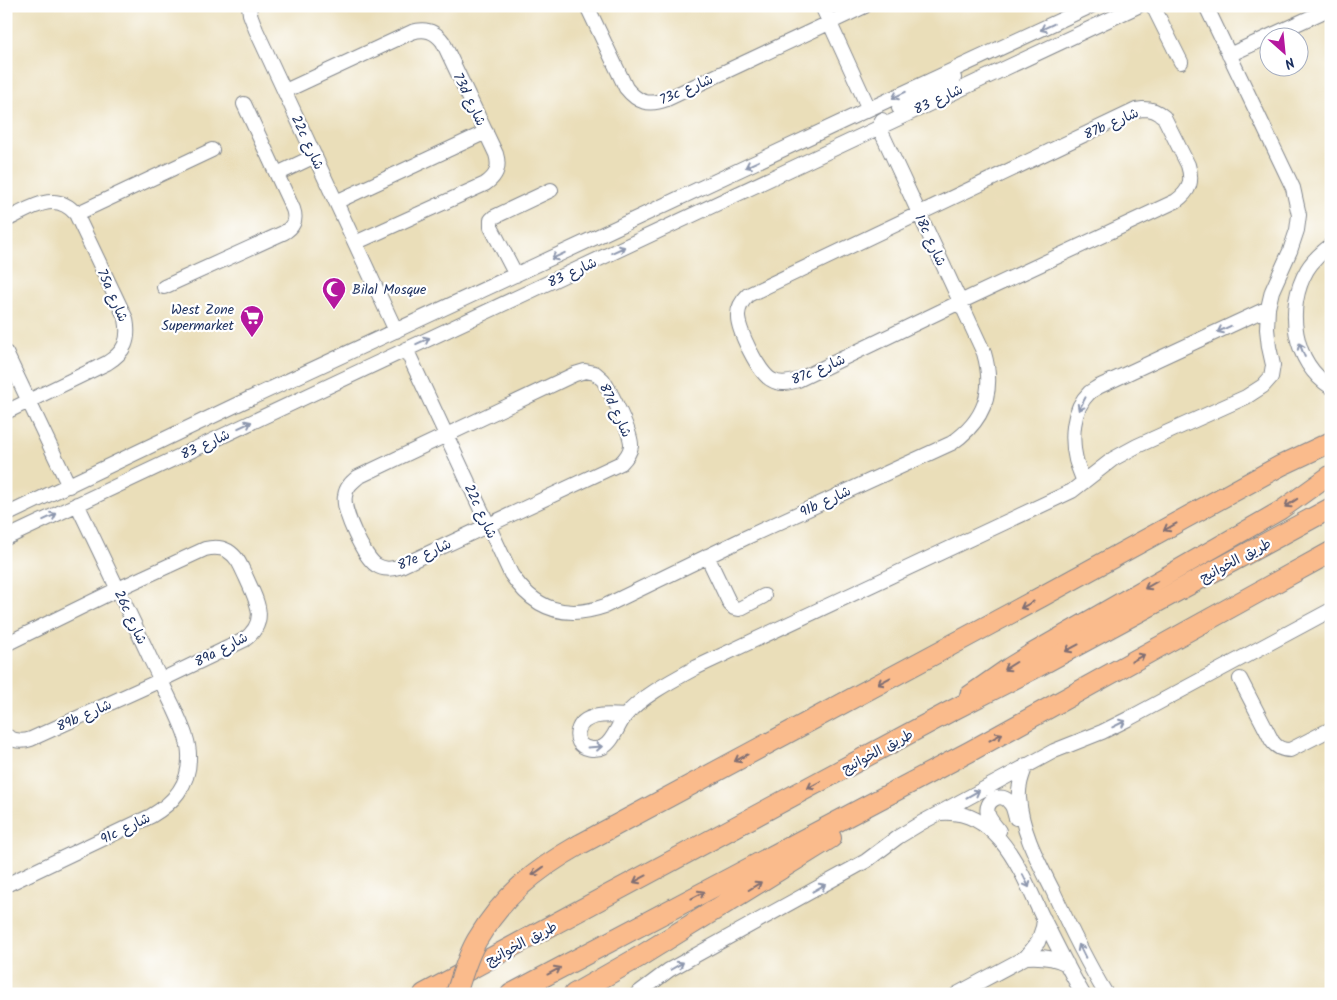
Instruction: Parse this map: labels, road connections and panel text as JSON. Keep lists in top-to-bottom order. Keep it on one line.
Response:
{"streets":{"highway":["طريق الخوانيج"],"street":["73c شارع","73d شارع","شارع 83","87b شارع","22c شارع","18c شارع","75a شارع","87c شارع","87d شارع","91b شارع","87e شارع","26c شارع","89a شارع","89b شارع","91c شارع"]},"crossings":[["73d شارع","22c شارع"],["شارع 83","22c شارع"],["شارع 83","18c شارع"],["شارع 83","26c شارع"],["87b شارع","18c شارع"],["87b شارع","87c شارع"],["22c شارع","87d شارع"],["22c شارع","91b شارع"],["22c شارع","87e شارع"],["18c شارع","87c شارع"],["18c شارع","91b شارع"],["87d شارع","87e شارع"],["26c شارع","89a شارع"],["26c شارع","89b شارع"],["26c شارع","91c شارع"],["89a شارع","89b شارع"]],"places":{"mosque":["Bilal Mosque"],"supermarket":["West Zone Supermarket"]},"north":"bottom right"}
